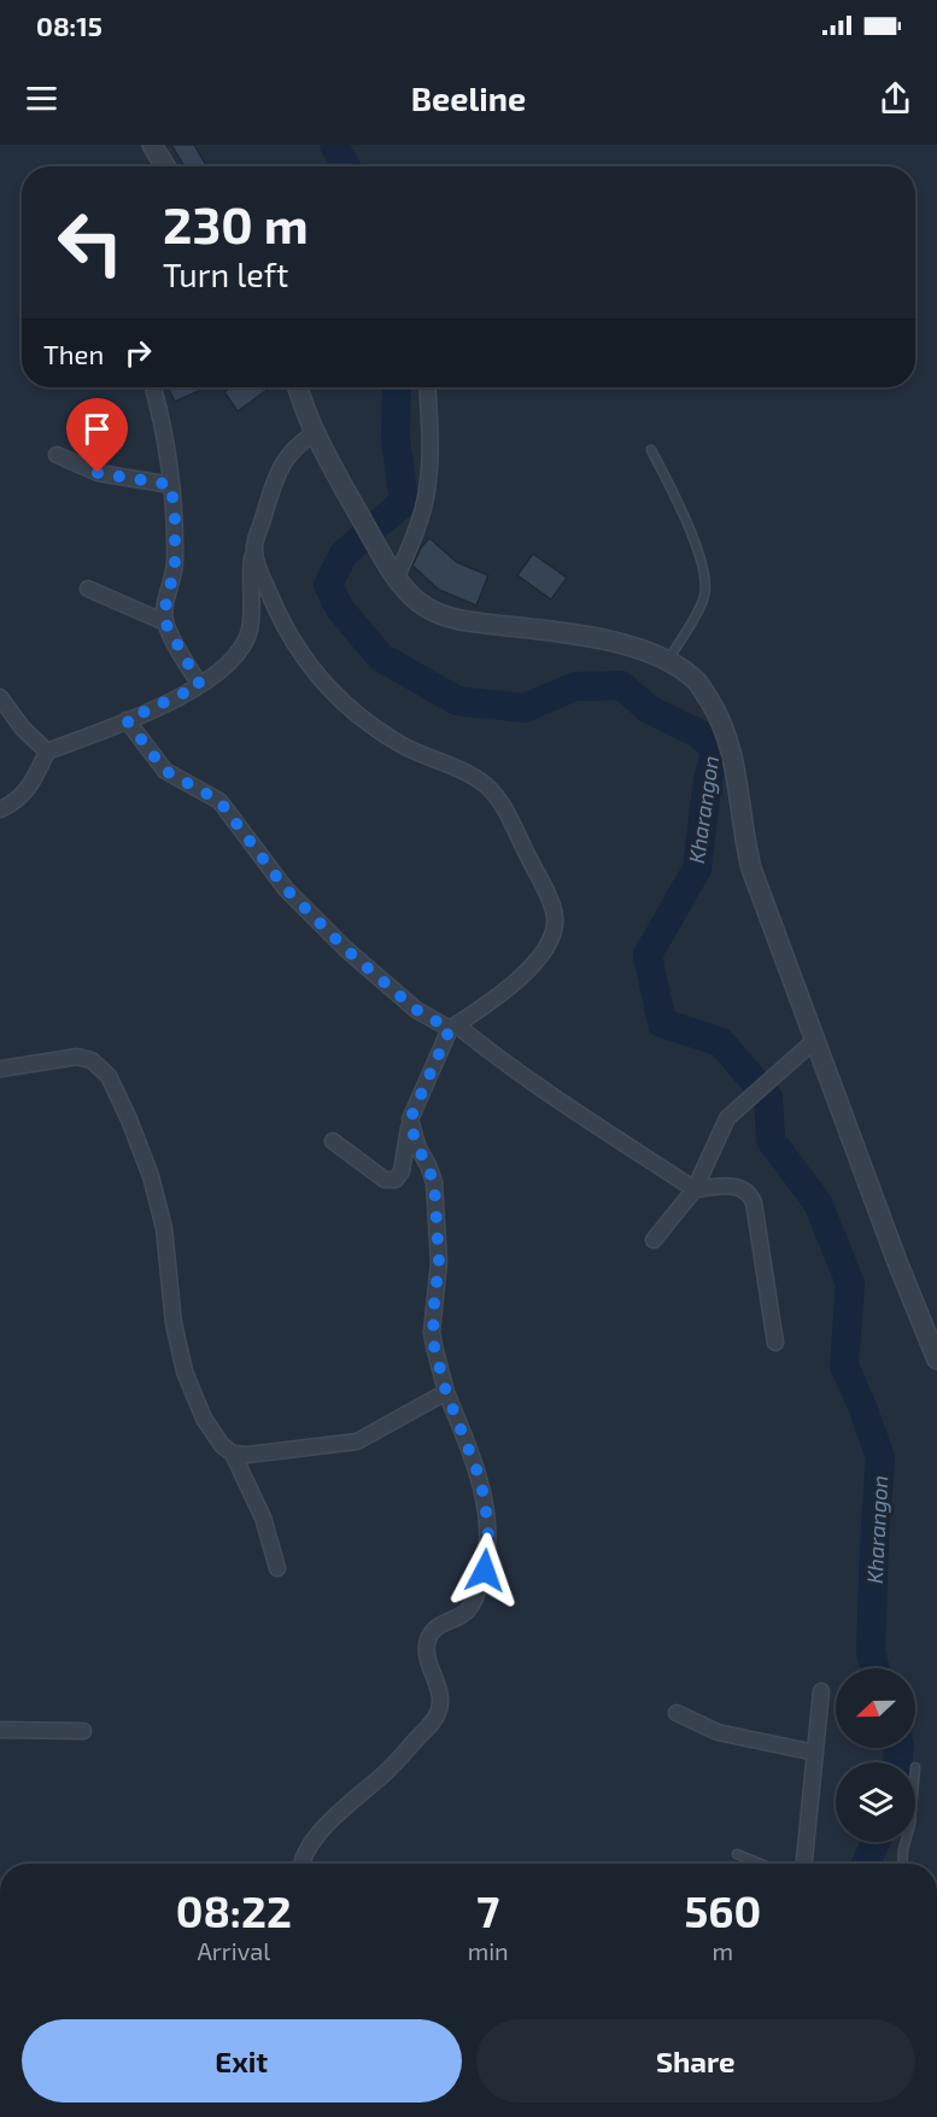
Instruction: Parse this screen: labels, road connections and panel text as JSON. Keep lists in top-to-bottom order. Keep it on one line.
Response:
{"water":["Kharangon"],"north":"left","page":{"status":"08:15","header":"Beeline","turn":["230 m","Turn left"],"then":"Then","eta":["08:22","Arrival","7","min","560","m"],"buttons":["Exit","Share"]}}
